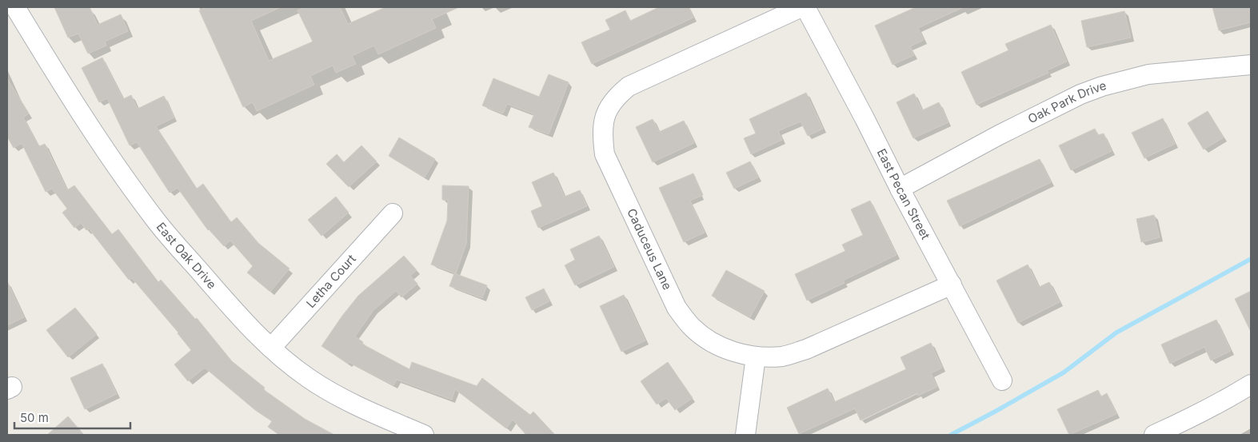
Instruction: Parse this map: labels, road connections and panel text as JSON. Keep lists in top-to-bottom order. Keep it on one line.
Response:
{"streets":{"street":["Oak Park Drive","East Pecan Street","Caduceus Lane","East Oak Drive","Letha Court"]},"crossings":[["Oak Park Drive","East Pecan Street"],["East Pecan Street","Caduceus Lane"],["East Oak Drive","Letha Court"]],"scale_bar":"50 m"}
